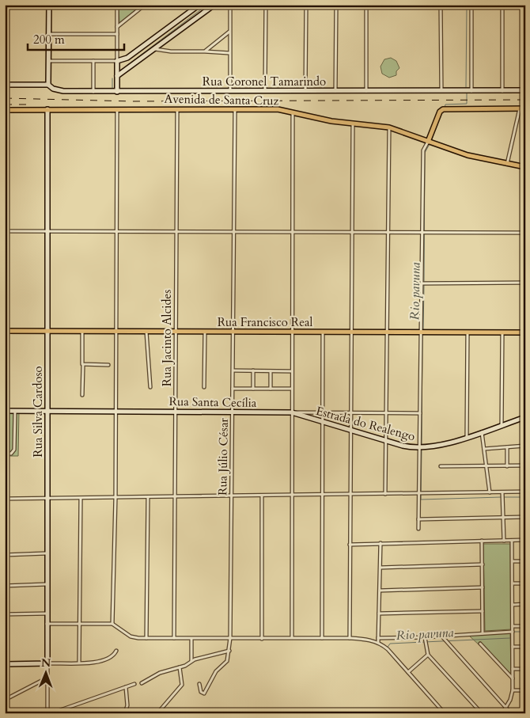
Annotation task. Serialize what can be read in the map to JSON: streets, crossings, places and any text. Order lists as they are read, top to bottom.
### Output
{
  "streets": {
    "main road": ["Avenida de Santa Cruz", "Rua Francisco Real"],
    "street": [
      "Rua Coronel Tamarindo",
      "Rua Jacinto Alcides",
      "Rua Santa Cecília",
      "Rua Silva Cardoso",
      "Estrada do Realengo",
      "Rua Júlio César"
    ]
  },
  "crossings": [
    ["Avenida de Santa Cruz", "Rua Jacinto Alcides"],
    ["Avenida de Santa Cruz", "Rua Silva Cardoso"],
    ["Avenida de Santa Cruz", "Rua Júlio César"],
    ["Rua Francisco Real", "Rua Jacinto Alcides"],
    ["Rua Francisco Real", "Rua Silva Cardoso"],
    ["Rua Francisco Real", "Rua Júlio César"],
    ["Rua Jacinto Alcides", "Rua Santa Cecília"],
    ["Rua Santa Cecília", "Rua Silva Cardoso"],
    ["Rua Santa Cecília", "Estrada do Realengo"],
    ["Rua Santa Cecília", "Rua Júlio César"]
  ],
  "water": ["Rio pavuna"],
  "scale_bar": "200 m",
  "north": "top"
}
